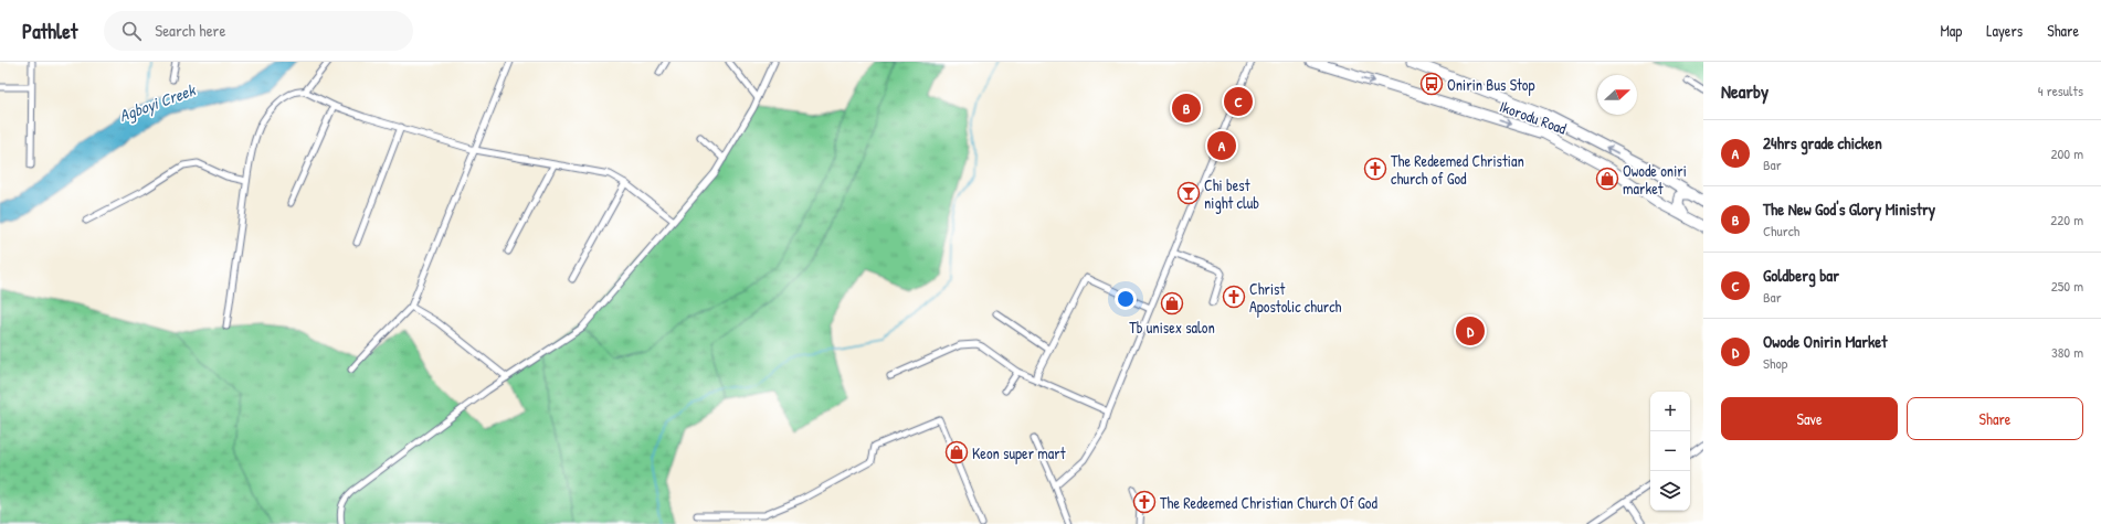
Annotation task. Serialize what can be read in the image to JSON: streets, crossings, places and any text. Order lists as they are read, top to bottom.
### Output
{
  "streets": {
    "highway": ["Ikorodu Road"]
  },
  "water": ["Agboyi Creek"],
  "places": {
    "bus stop": ["Onirin Bus Stop"],
    "church": ["The Redeemed Christian church of God", "Christ Apostolic church", "The Redeemed Christian Church Of God"],
    "shop": ["Owode oniri market", "Tb unisex salon", "Keon super mart"],
    "bar": ["Chi best night club"]
  },
  "north": "right",
  "page": {
    "header": "Pathlet",
    "search": "Search here",
    "nav": ["Map", "Layers", "Share"],
    "heading": ["Nearby", "4 results"],
    "pins": [
      "C",
      "B",
      "A",
      "D"
    ],
    "list": [
      {
        "mark": "A",
        "name": "24hrs grade chicken",
        "note": "Bar",
        "value": "200 m"
      },
      {
        "mark": "B",
        "name": "The New God's Glory Ministry",
        "note": "Church",
        "value": "220 m"
      },
      {
        "mark": "C",
        "name": "Goldberg bar",
        "note": "Bar",
        "value": "250 m"
      },
      {
        "mark": "D",
        "name": "Owode Onirin Market",
        "note": "Shop",
        "value": "380 m"
      }
    ],
    "buttons": ["Save", "Share"],
    "map_buttons": ["+", "−"]
  }
}
